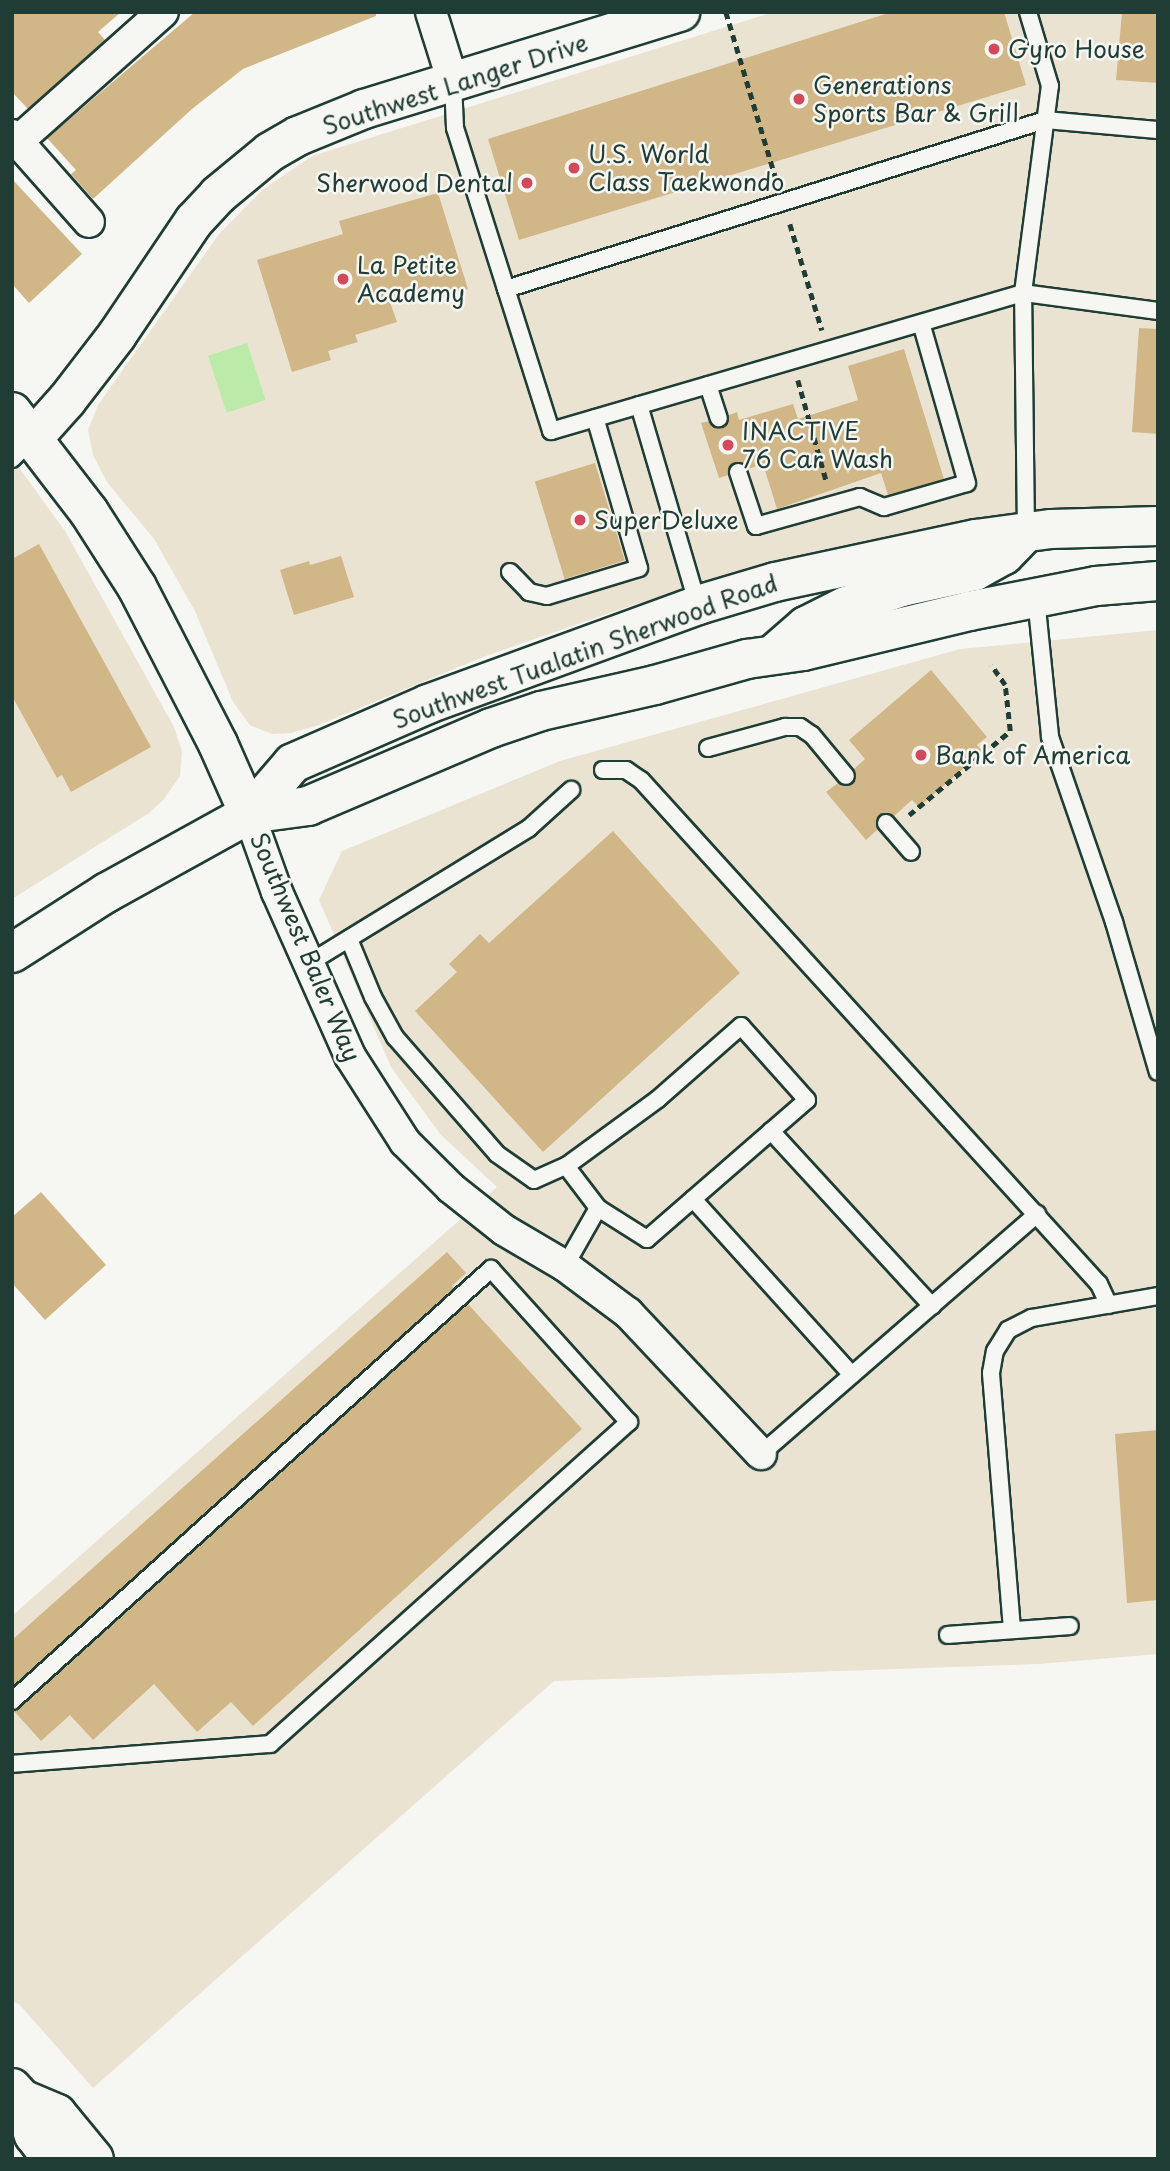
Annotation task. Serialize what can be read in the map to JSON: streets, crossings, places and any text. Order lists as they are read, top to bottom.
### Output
{
  "streets": {
    "main road": ["Southwest Langer Drive", "Southwest Tualatin Sherwood Road", "Southwest Baler Way"]
  },
  "crossings": [
    ["Southwest Langer Drive", "Southwest Baler Way"],
    ["Southwest Tualatin Sherwood Road", "Southwest Baler Way"]
  ],
  "places": [
    "Gyro House",
    "Generations Sports Bar & Grill",
    "U.S. World Class Taekwondo",
    "Sherwood Dental",
    "La Petite Academy",
    "INACTIVE 76 Car Wash",
    "SuperDeluxe",
    "Bank of America"
  ]
}
